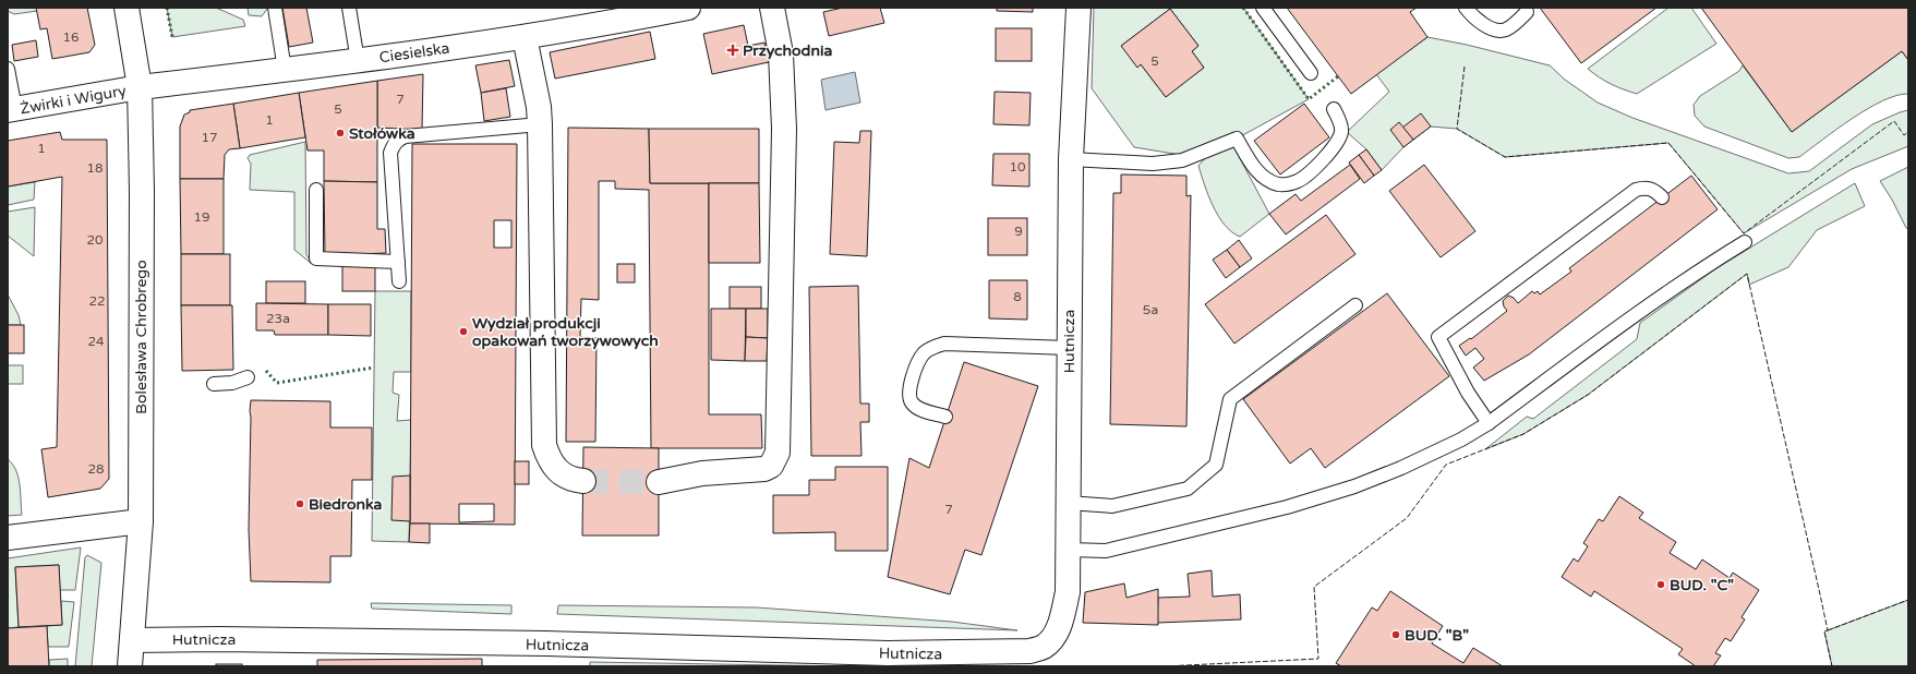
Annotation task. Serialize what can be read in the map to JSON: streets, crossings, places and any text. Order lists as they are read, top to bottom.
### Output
{
  "streets": {
    "street": [
      "Ciesielska",
      "Żwirki i Wigury",
      "Bolesława Chrobrego",
      "Hutnicza"
    ]
  },
  "crossings": [
    ["Ciesielska", "Żwirki i Wigury"],
    ["Ciesielska", "Bolesława Chrobrego"],
    ["Żwirki i Wigury", "Bolesława Chrobrego"],
    ["Bolesława Chrobrego", "Hutnicza"]
  ],
  "places": {
    "health": ["Przychodnia"],
    "other": [
      "Stołówka",
      "Wydział produkcji opakowań tworzywowych",
      "Biedronka",
      "BUD. \"C\"",
      "BUD. \"B\""
    ]
  },
  "house_numbers": [
    "16",
    "5",
    "7",
    "5",
    "1",
    "17",
    "1",
    "10",
    "18",
    "19",
    "9",
    "20",
    "8",
    "22",
    "5a",
    "23a",
    "24",
    "28",
    "7"
  ]
}
